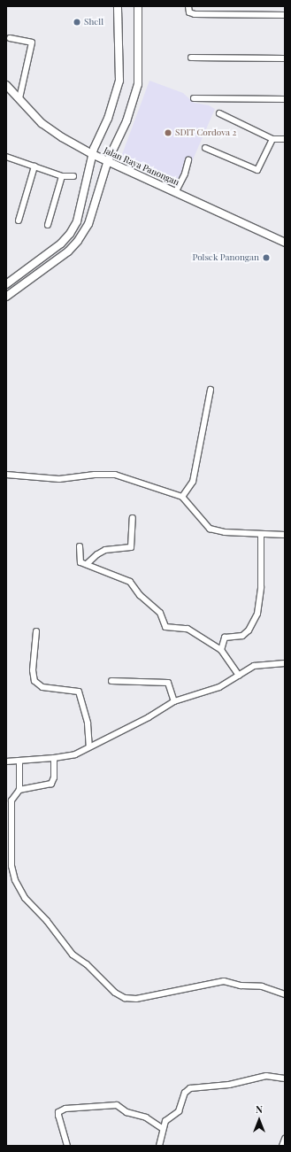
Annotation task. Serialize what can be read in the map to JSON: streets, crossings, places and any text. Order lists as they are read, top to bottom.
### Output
{
  "streets": {
    "street": ["Jalan Raya Panongan"]
  },
  "places": ["Shell", "SDIT Cordova 2", "Polsek Panongan"],
  "north": "top"
}
